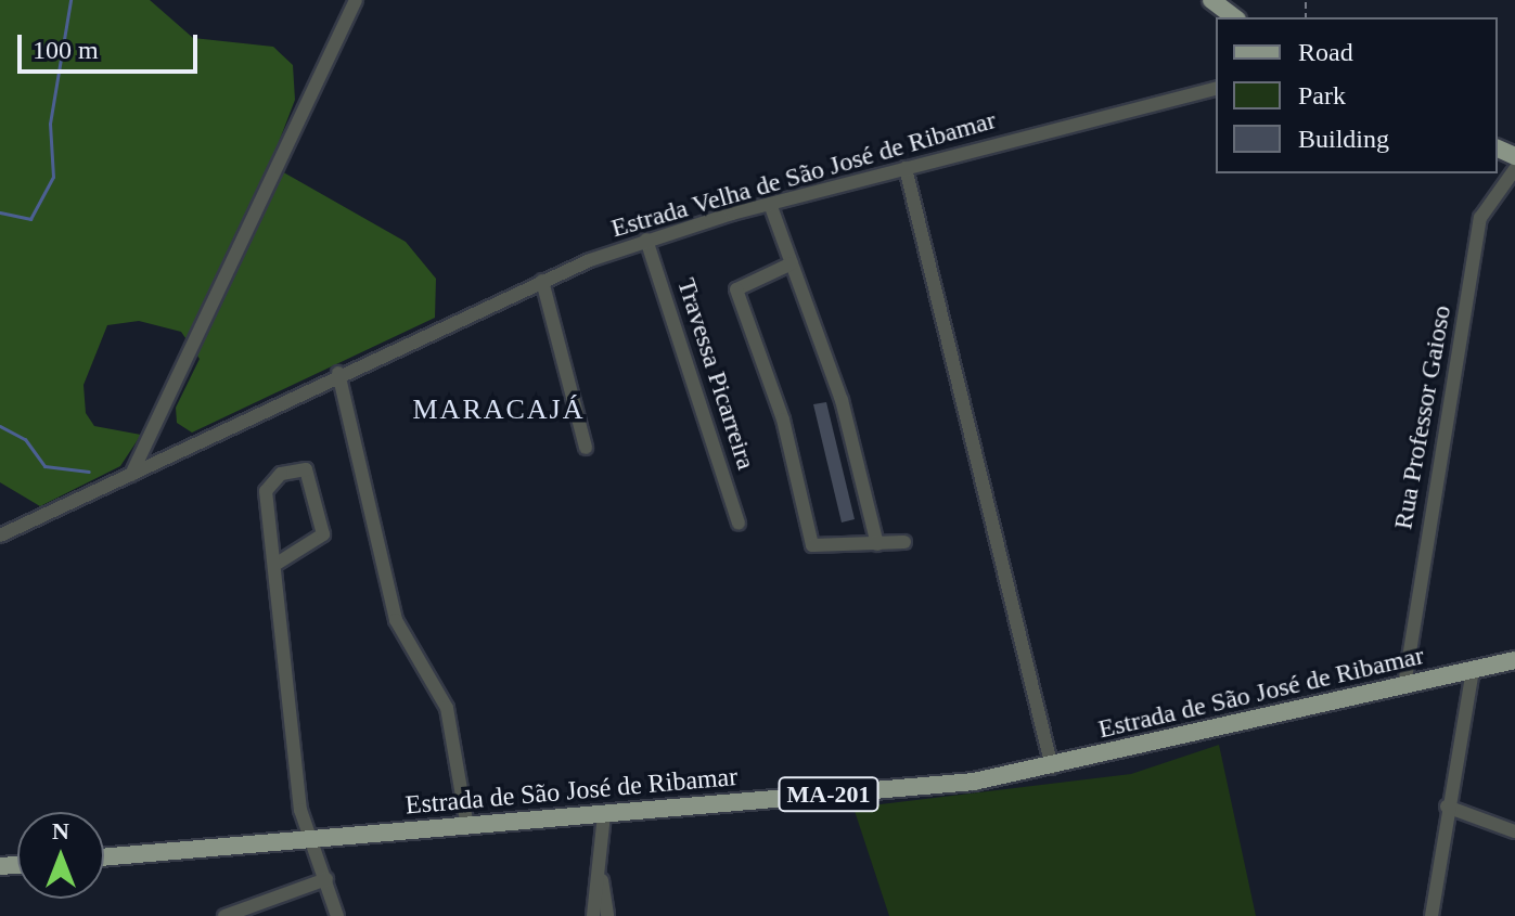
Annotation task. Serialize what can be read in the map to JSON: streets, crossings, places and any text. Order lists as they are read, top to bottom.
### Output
{
  "streets": {
    "main road": ["Estrada de São José de Ribamar", "MA-201"],
    "street": ["Estrada Velha de São José de Ribamar", "Travessa Picarreira", "Rua Professor Gaioso"]
  },
  "crossings": [
    ["Estrada Velha de São José de Ribamar", "Travessa Picarreira"],
    ["Rua Professor Gaioso", "Estrada de São José de Ribamar"]
  ],
  "districts": ["MARACAJÁ"],
  "legend": ["Road", "Park", "Building"],
  "scale_bar": "100 m",
  "north": "top"
}
